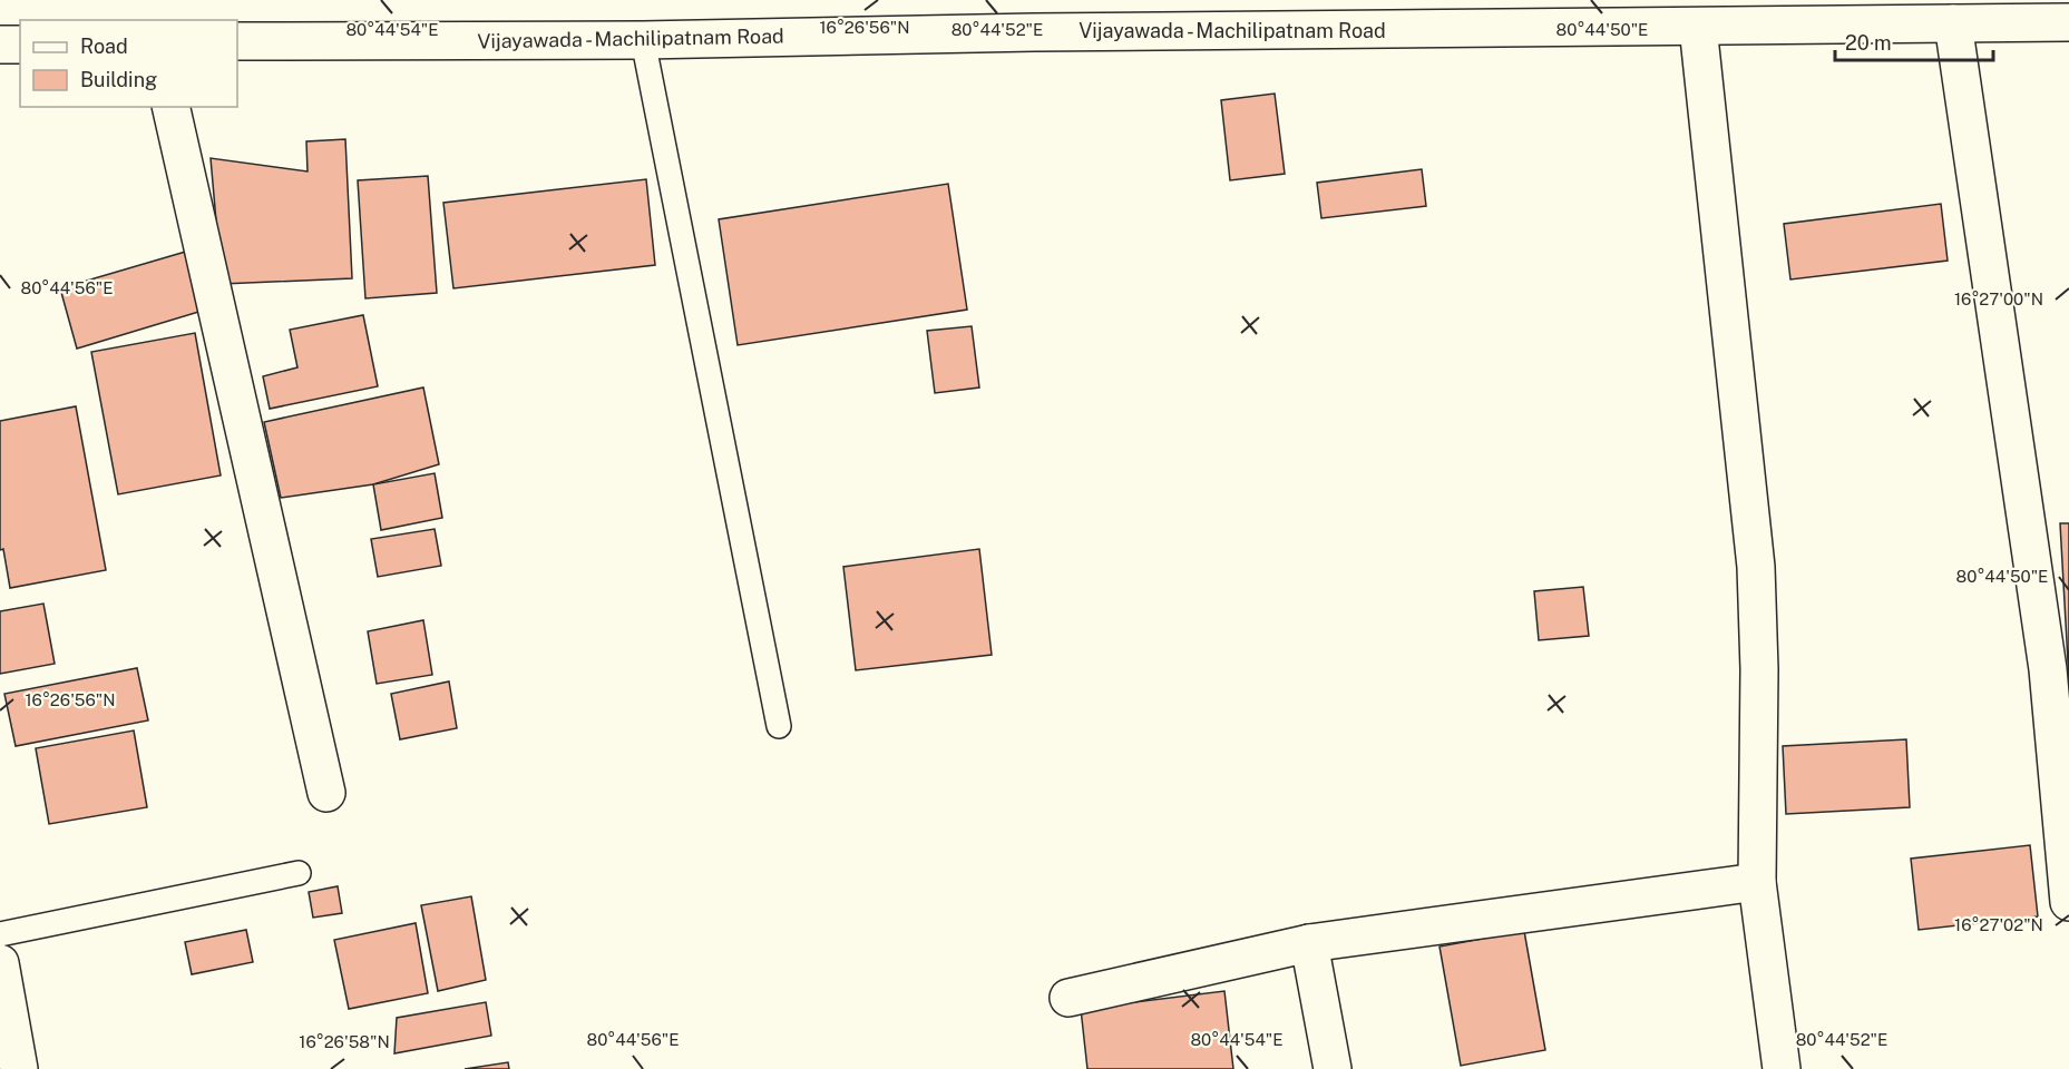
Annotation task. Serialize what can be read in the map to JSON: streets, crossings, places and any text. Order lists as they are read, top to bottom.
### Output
{
  "streets": {
    "main road": ["Vijayawada - Machilipatnam Road"]
  },
  "legend": ["Road", "Building"],
  "scale_bar": "20 m",
  "coordinates": [
    "16°26'56\"N",
    "80°44'54\"E",
    "80°44'50\"E",
    "80°44'52\"E",
    "80°44'56\"E",
    "16°27'00\"N",
    "16°27'02\"N",
    "16°26'58\"N"
  ]
}
